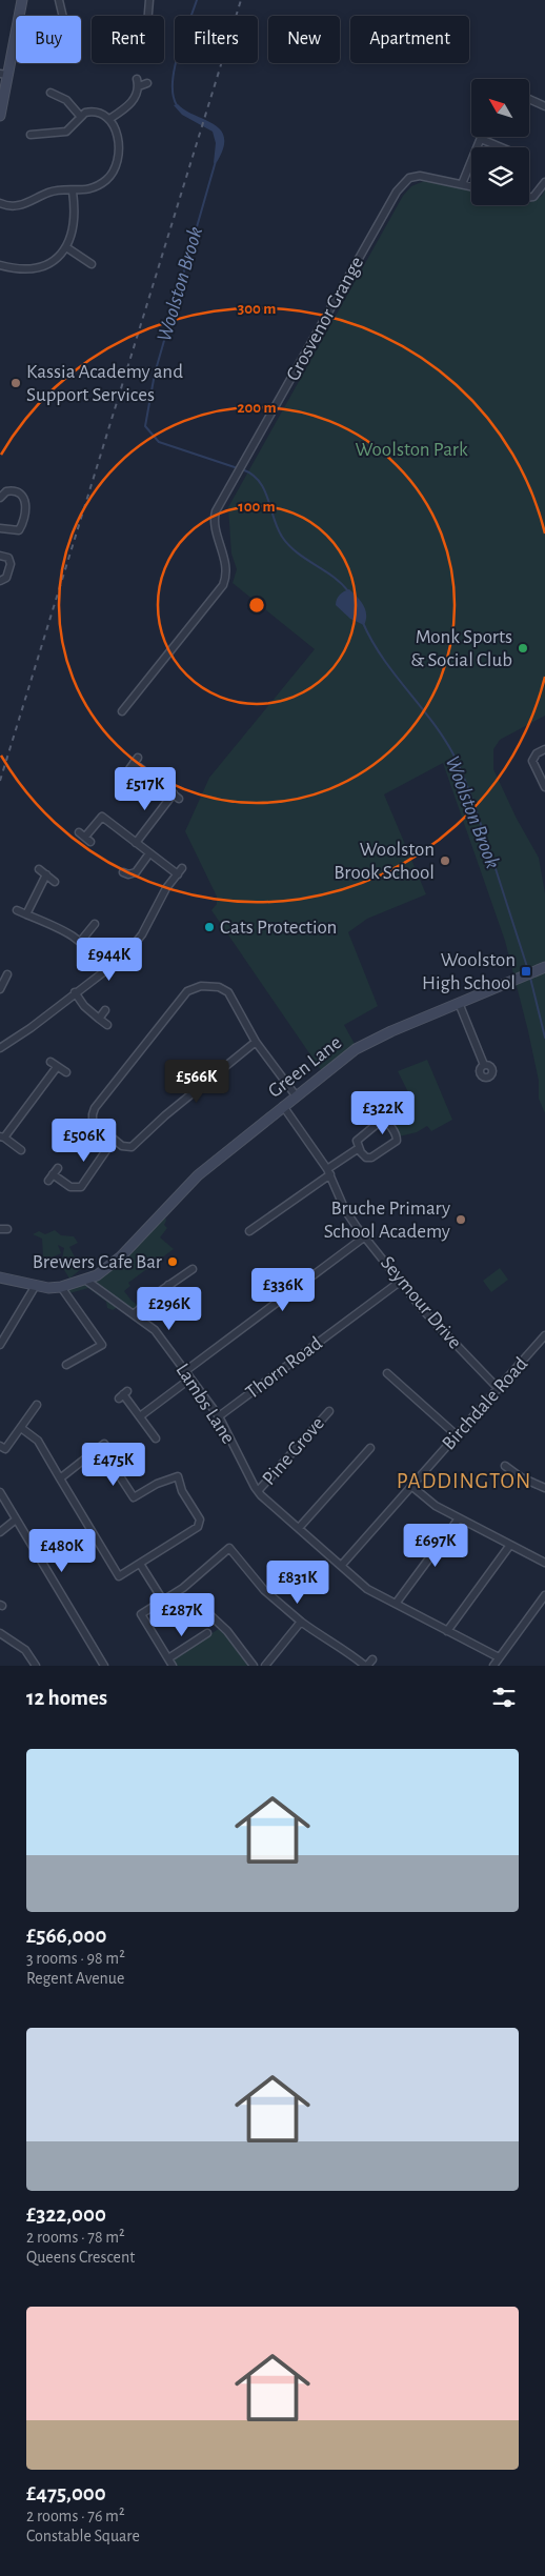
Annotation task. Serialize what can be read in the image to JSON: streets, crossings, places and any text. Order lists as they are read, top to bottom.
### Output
{
  "streets": {
    "street": [
      "Grosvenor Grange",
      "Green Lane",
      "Seymour Drive",
      "Thorn Road",
      "Lambs Lane",
      "Birchdale Road",
      "Pine Grove"
    ]
  },
  "crossings": [
    ["Green Lane", "Seymour Drive"],
    ["Green Lane", "Lambs Lane"],
    ["Seymour Drive", "Thorn Road"],
    ["Seymour Drive", "Birchdale Road"],
    ["Thorn Road", "Lambs Lane"],
    ["Lambs Lane", "Birchdale Road"],
    ["Lambs Lane", "Pine Grove"]
  ],
  "districts": ["PADDINGTON"],
  "water": ["Woolston Brook"],
  "parks": ["Woolston Park"],
  "places": {
    "other": [
      "Kassia Academy and Support Services",
      "Monk Sports & Social Club",
      "Woolston Brook School",
      "Cats Protection",
      "Bruche Primary School Academy",
      "Brewers Cafe Bar"
    ],
    "transit": ["Woolston High School"]
  },
  "north": "top left",
  "page": {
    "chip": [
      "Buy",
      "Rent",
      "Filters",
      "New",
      "Apartment"
    ],
    "price": [
      "£517K",
      "£944K",
      "£566K",
      "£322K",
      "£506K",
      "£336K",
      "£296K",
      "£475K",
      "£697K",
      "£480K",
      "£831K",
      "£287K"
    ],
    "heading": "12 homes",
    "list": [
      {
        "name": "£566,000",
        "note": "3 rooms · 98 m² · Regent Avenue"
      },
      {
        "name": "£322,000",
        "note": "2 rooms · 78 m² · Queens Crescent"
      },
      {
        "name": "£475,000",
        "note": "2 rooms · 76 m² · Constable Square"
      }
    ]
  },
  "rings": ["300 m", "200 m", "100 m"]
}
